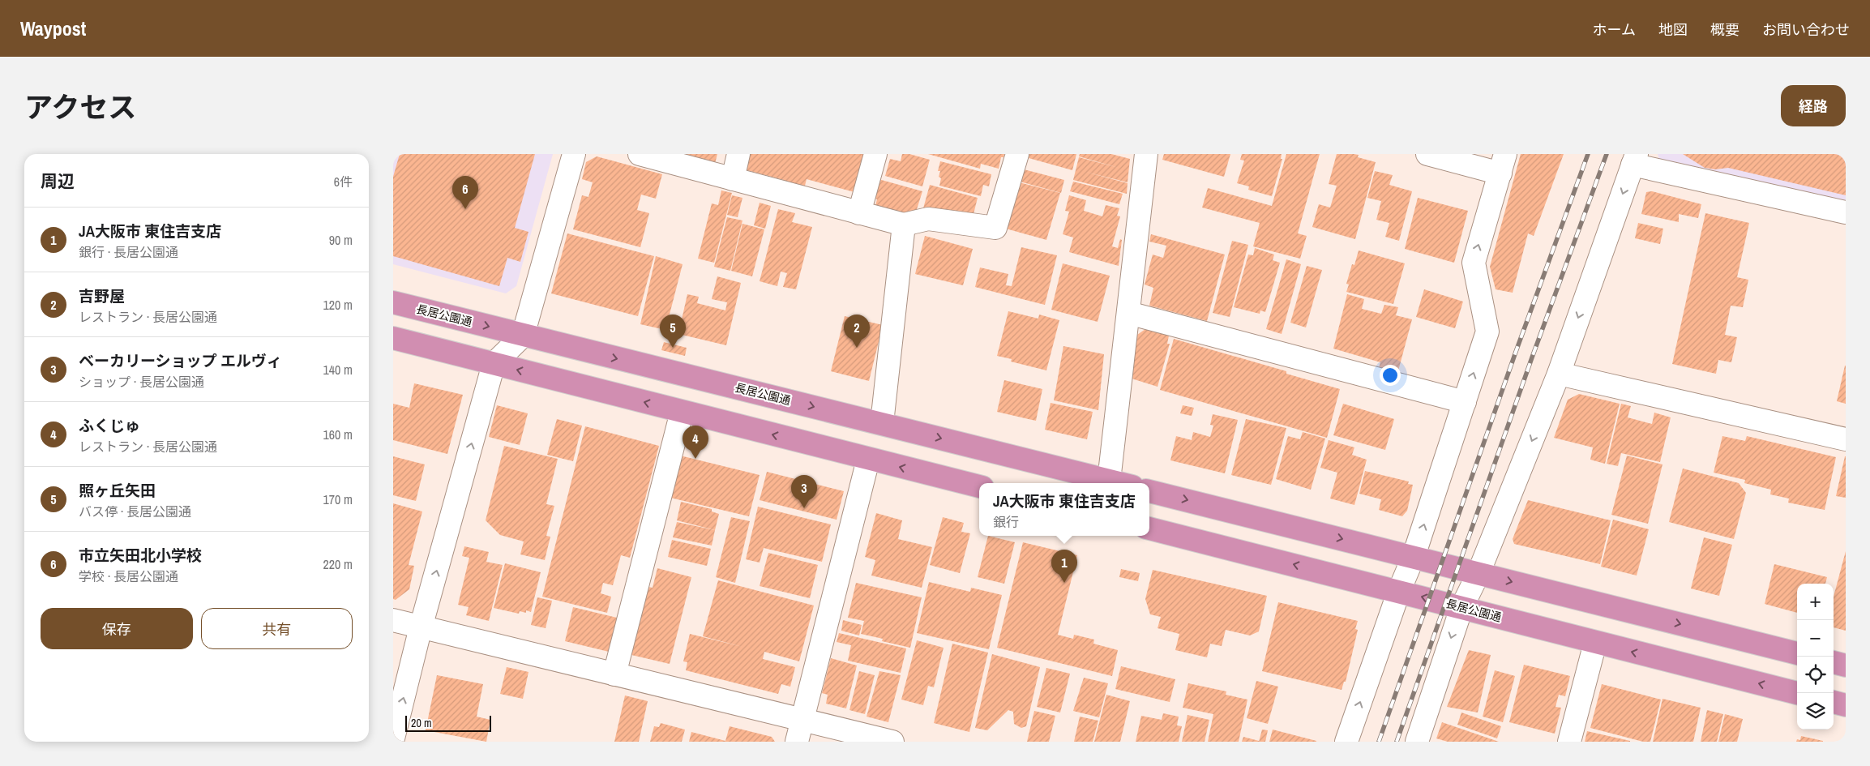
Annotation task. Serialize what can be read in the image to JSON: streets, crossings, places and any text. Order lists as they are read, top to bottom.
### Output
{
  "streets": {
    "highway": ["長居公園通"]
  },
  "scale_bar": "20 m",
  "page": {
    "header": "Waypost",
    "nav": [
      "ホーム",
      "地図",
      "概要",
      "お問い合わせ"
    ],
    "title": "アクセス",
    "buttons": [
      "経路",
      ["保存", "共有"]
    ],
    "heading": ["周辺", "6件"],
    "pins": [
      "6",
      "2",
      "5",
      "4",
      "3",
      "1"
    ],
    "list": [
      {
        "mark": "1",
        "name": "JA大阪市 東住吉支店",
        "note": "銀行 · 長居公園通",
        "value": "90 m"
      },
      {
        "mark": "2",
        "name": "吉野屋",
        "note": "レストラン · 長居公園通",
        "value": "120 m"
      },
      {
        "mark": "3",
        "name": "ベーカリーショップ エルヴィ",
        "note": "ショップ · 長居公園通",
        "value": "140 m"
      },
      {
        "mark": "4",
        "name": "ふくじゅ",
        "note": "レストラン · 長居公園通",
        "value": "160 m"
      },
      {
        "mark": "5",
        "name": "照ヶ丘矢田",
        "note": "バス停 · 長居公園通",
        "value": "170 m"
      },
      {
        "mark": "6",
        "name": "市立矢田北小学校",
        "note": "学校 · 長居公園通",
        "value": "220 m"
      }
    ],
    "popup": ["JA大阪市 東住吉支店", "銀行"],
    "map_buttons": ["+", "−"],
    "scale": "20 m"
  }
}
